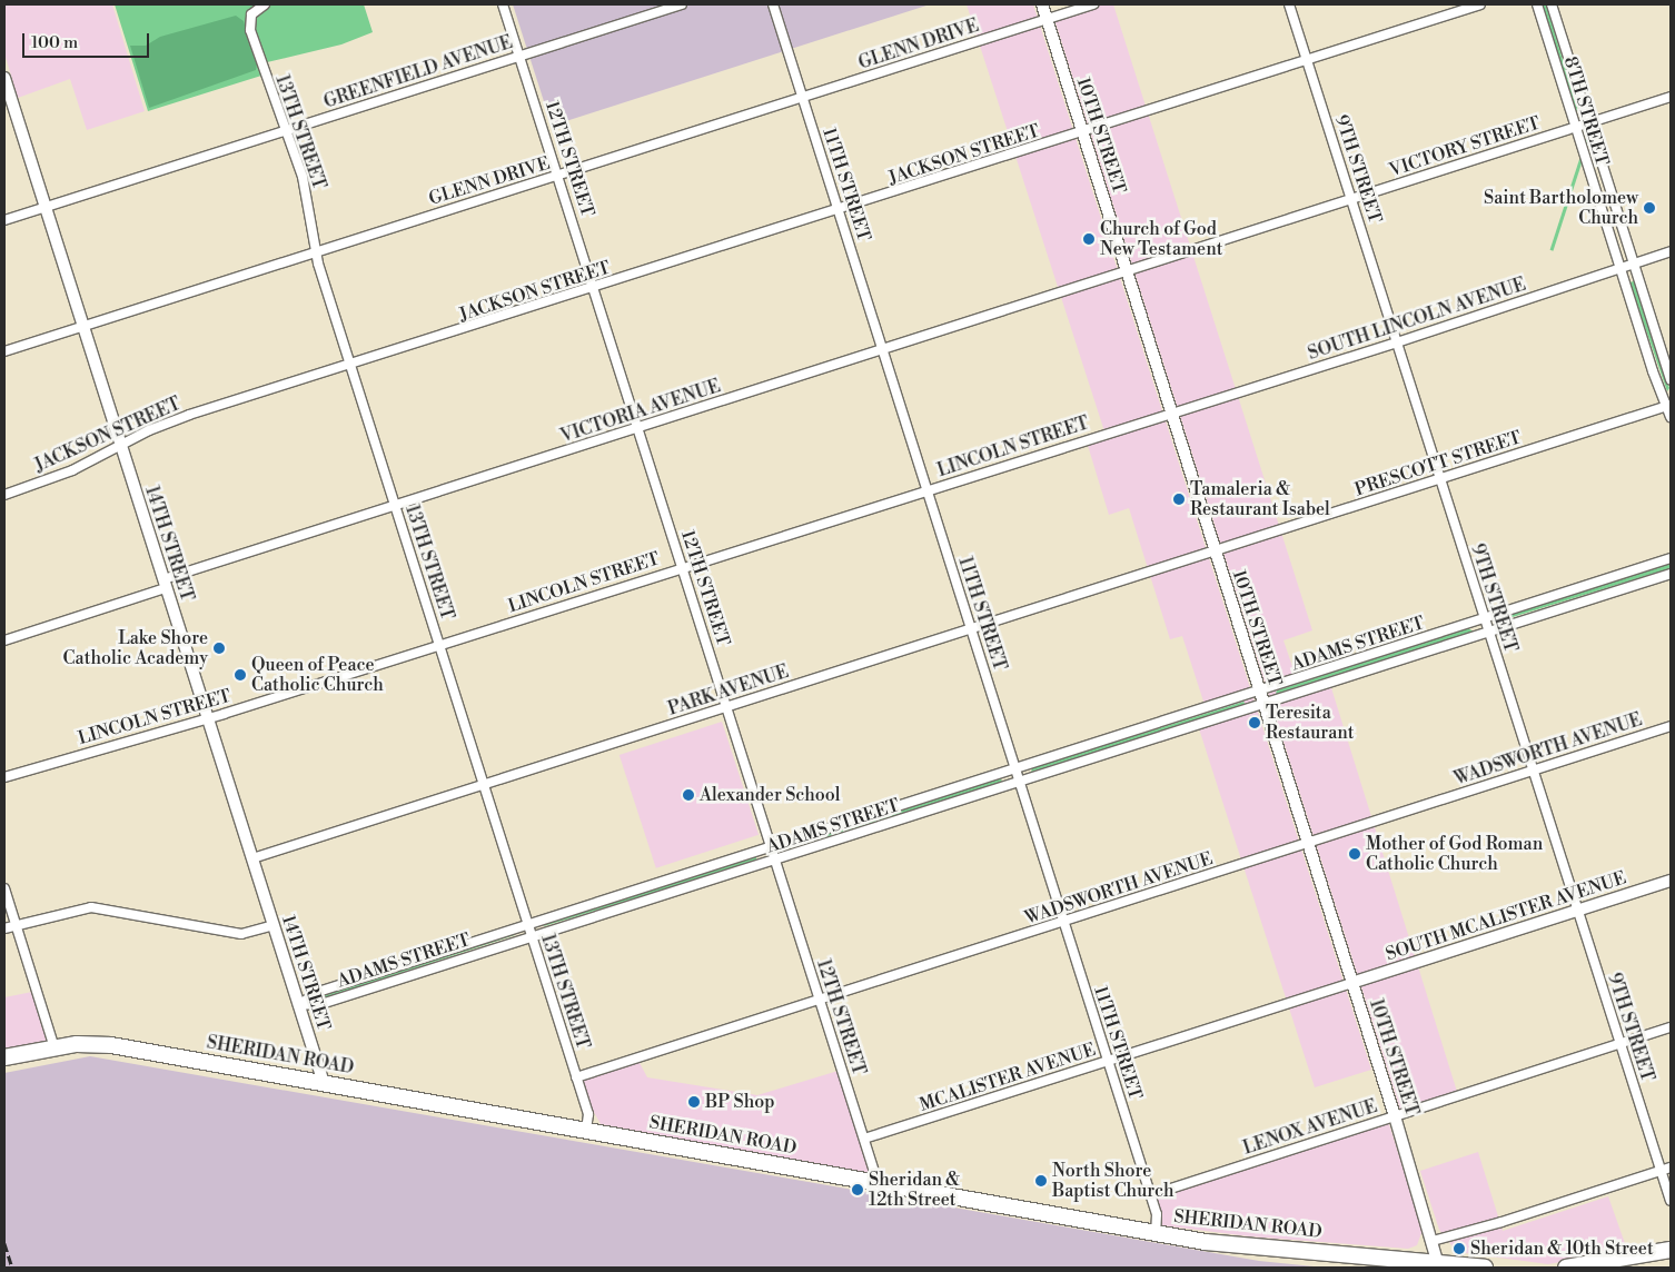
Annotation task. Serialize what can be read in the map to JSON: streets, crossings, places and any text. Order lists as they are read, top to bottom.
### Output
{
  "streets": {
    "highway": ["SHERIDAN ROAD"],
    "street": [
      "GLENN DRIVE",
      "GREENFIELD AVENUE",
      "8TH STREET",
      "13TH STREET",
      "10TH STREET",
      "VICTORY STREET",
      "JACKSON STREET",
      "12TH STREET",
      "9TH STREET",
      "11TH STREET",
      "SOUTH LINCOLN AVENUE",
      "VICTORIA AVENUE",
      "LINCOLN STREET",
      "PRESCOTT STREET",
      "14TH STREET",
      "ADAMS STREET",
      "PARK AVENUE",
      "WADSWORTH AVENUE",
      "SOUTH MCALISTER AVENUE",
      "MCALISTER AVENUE",
      "LENOX AVENUE"
    ]
  },
  "crossings": [
    ["GLENN DRIVE", "13TH STREET"],
    ["GLENN DRIVE", "10TH STREET"],
    ["GLENN DRIVE", "12TH STREET"],
    ["GLENN DRIVE", "11TH STREET"],
    ["GLENN DRIVE", "14TH STREET"],
    ["GREENFIELD AVENUE", "13TH STREET"],
    ["GREENFIELD AVENUE", "12TH STREET"],
    ["GREENFIELD AVENUE", "14TH STREET"],
    ["8TH STREET", "VICTORY STREET"],
    ["8TH STREET", "SOUTH LINCOLN AVENUE"],
    ["8TH STREET", "PRESCOTT STREET"],
    ["13TH STREET", "JACKSON STREET"],
    ["13TH STREET", "VICTORIA AVENUE"],
    ["13TH STREET", "LINCOLN STREET"],
    ["13TH STREET", "ADAMS STREET"],
    ["13TH STREET", "PARK AVENUE"],
    ["13TH STREET", "WADSWORTH AVENUE"],
    ["13TH STREET", "SHERIDAN ROAD"],
    ["10TH STREET", "VICTORY STREET"],
    ["10TH STREET", "JACKSON STREET"],
    ["10TH STREET", "SOUTH LINCOLN AVENUE"],
    ["10TH STREET", "VICTORIA AVENUE"],
    ["10TH STREET", "LINCOLN STREET"],
    ["10TH STREET", "PRESCOTT STREET"],
    ["10TH STREET", "ADAMS STREET"],
    ["10TH STREET", "PARK AVENUE"],
    ["10TH STREET", "WADSWORTH AVENUE"],
    ["10TH STREET", "SOUTH MCALISTER AVENUE"],
    ["10TH STREET", "SHERIDAN ROAD"],
    ["10TH STREET", "MCALISTER AVENUE"],
    ["10TH STREET", "LENOX AVENUE"],
    ["VICTORY STREET", "9TH STREET"],
    ["VICTORY STREET", "VICTORIA AVENUE"],
    ["JACKSON STREET", "12TH STREET"],
    ["JACKSON STREET", "9TH STREET"],
    ["JACKSON STREET", "11TH STREET"],
    ["JACKSON STREET", "14TH STREET"],
    ["12TH STREET", "VICTORIA AVENUE"],
    ["12TH STREET", "LINCOLN STREET"],
    ["12TH STREET", "ADAMS STREET"],
    ["12TH STREET", "PARK AVENUE"],
    ["12TH STREET", "WADSWORTH AVENUE"],
    ["12TH STREET", "SHERIDAN ROAD"],
    ["12TH STREET", "MCALISTER AVENUE"],
    ["9TH STREET", "SOUTH LINCOLN AVENUE"],
    ["9TH STREET", "PRESCOTT STREET"],
    ["9TH STREET", "ADAMS STREET"],
    ["9TH STREET", "WADSWORTH AVENUE"],
    ["9TH STREET", "SOUTH MCALISTER AVENUE"],
    ["9TH STREET", "LENOX AVENUE"],
    ["11TH STREET", "VICTORIA AVENUE"],
    ["11TH STREET", "LINCOLN STREET"],
    ["11TH STREET", "ADAMS STREET"],
    ["11TH STREET", "PARK AVENUE"],
    ["11TH STREET", "WADSWORTH AVENUE"],
    ["11TH STREET", "SHERIDAN ROAD"],
    ["11TH STREET", "MCALISTER AVENUE"],
    ["11TH STREET", "LENOX AVENUE"],
    ["SOUTH LINCOLN AVENUE", "LINCOLN STREET"],
    ["VICTORIA AVENUE", "14TH STREET"],
    ["LINCOLN STREET", "14TH STREET"],
    ["PRESCOTT STREET", "PARK AVENUE"],
    ["14TH STREET", "ADAMS STREET"],
    ["14TH STREET", "PARK AVENUE"],
    ["14TH STREET", "SHERIDAN ROAD"],
    ["SOUTH MCALISTER AVENUE", "MCALISTER AVENUE"]
  ],
  "places": [
    "Saint Bartholomew Church",
    "Church of God New Testament",
    "Tamaleria & Restaurant Isabel",
    "Lake Shore Catholic Academy",
    "Queen of Peace Catholic Church",
    "Teresita Restaurant",
    "Alexander School",
    "Mother of God Roman Catholic Church",
    "BP Shop",
    "North Shore Baptist Church",
    "Sheridan & 12th Street",
    "Sheridan & 10th Street"
  ],
  "scale_bar": "100 m"
}
